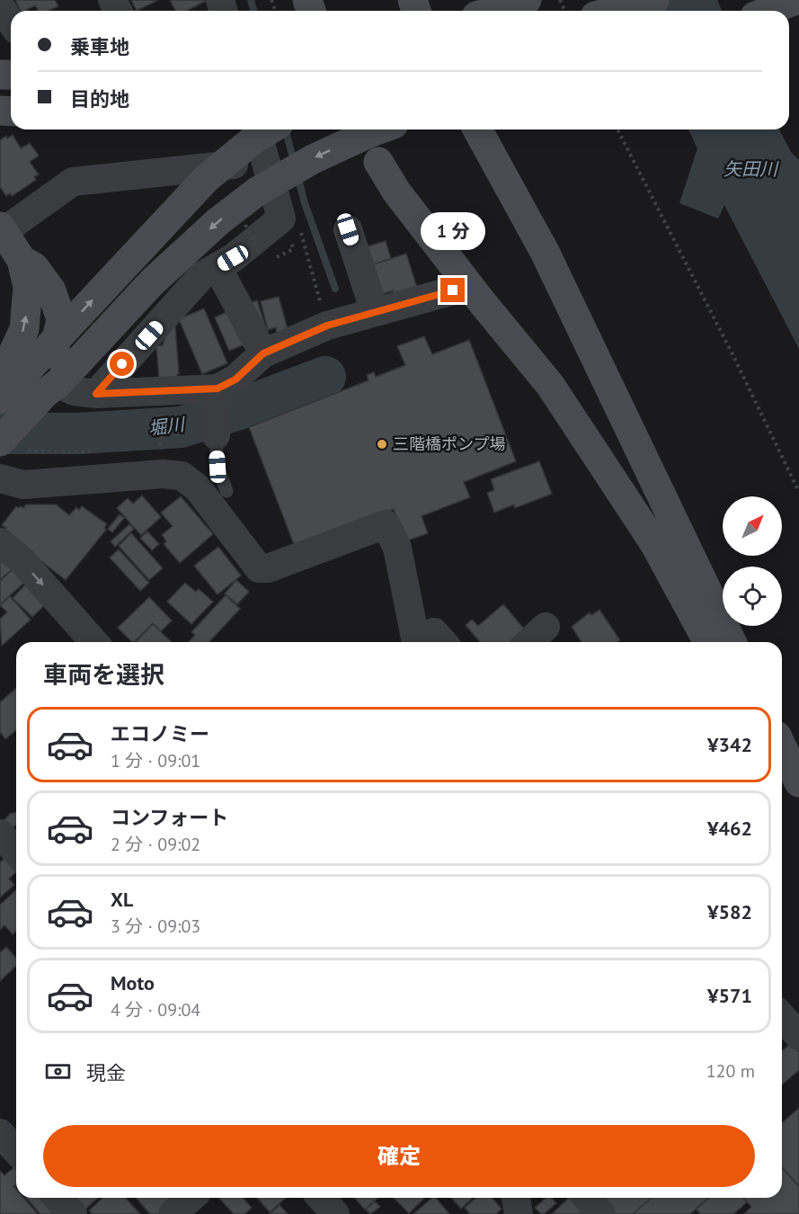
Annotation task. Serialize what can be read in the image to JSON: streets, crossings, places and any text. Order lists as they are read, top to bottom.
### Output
{
  "water": ["矢田川", "堀川"],
  "places": ["三階橋ポンプ場"],
  "north": "top right",
  "page": {
    "banner": ["乗車地", "目的地"],
    "bubble": "1 分",
    "heading": "車両を選択",
    "list": [
      {
        "name": "エコノミー",
        "note": "1 分 · 09:01",
        "value": "¥342"
      },
      {
        "name": "コンフォート",
        "note": "2 分 · 09:02",
        "value": "¥462"
      },
      {
        "name": "XL",
        "note": "3 分 · 09:03",
        "value": "¥582"
      },
      {
        "name": "Moto",
        "note": "4 分 · 09:04",
        "value": "¥571"
      }
    ],
    "pay": ["現金", "120 m"],
    "buttons": "確定"
  }
}
